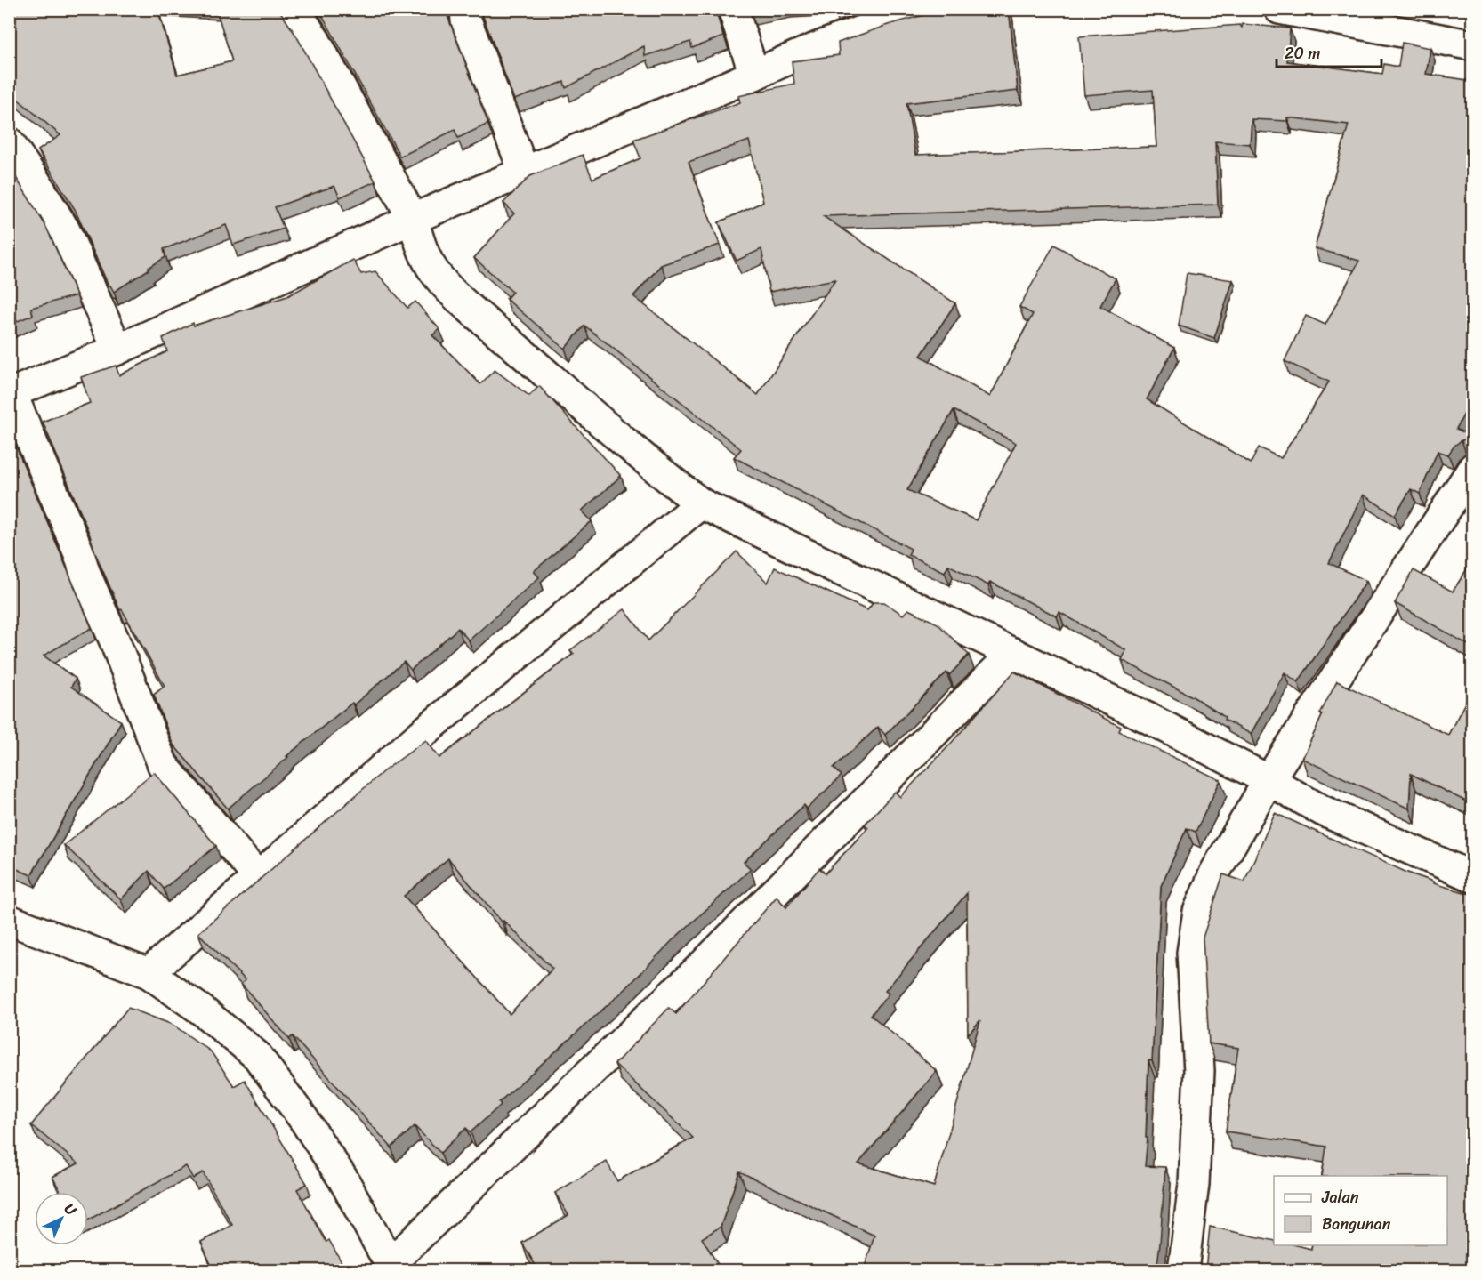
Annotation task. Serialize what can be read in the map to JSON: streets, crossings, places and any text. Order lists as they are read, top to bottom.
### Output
{
  "legend": ["Jalan", "Bangunan"],
  "scale_bar": "20 m",
  "north": "top right"
}
